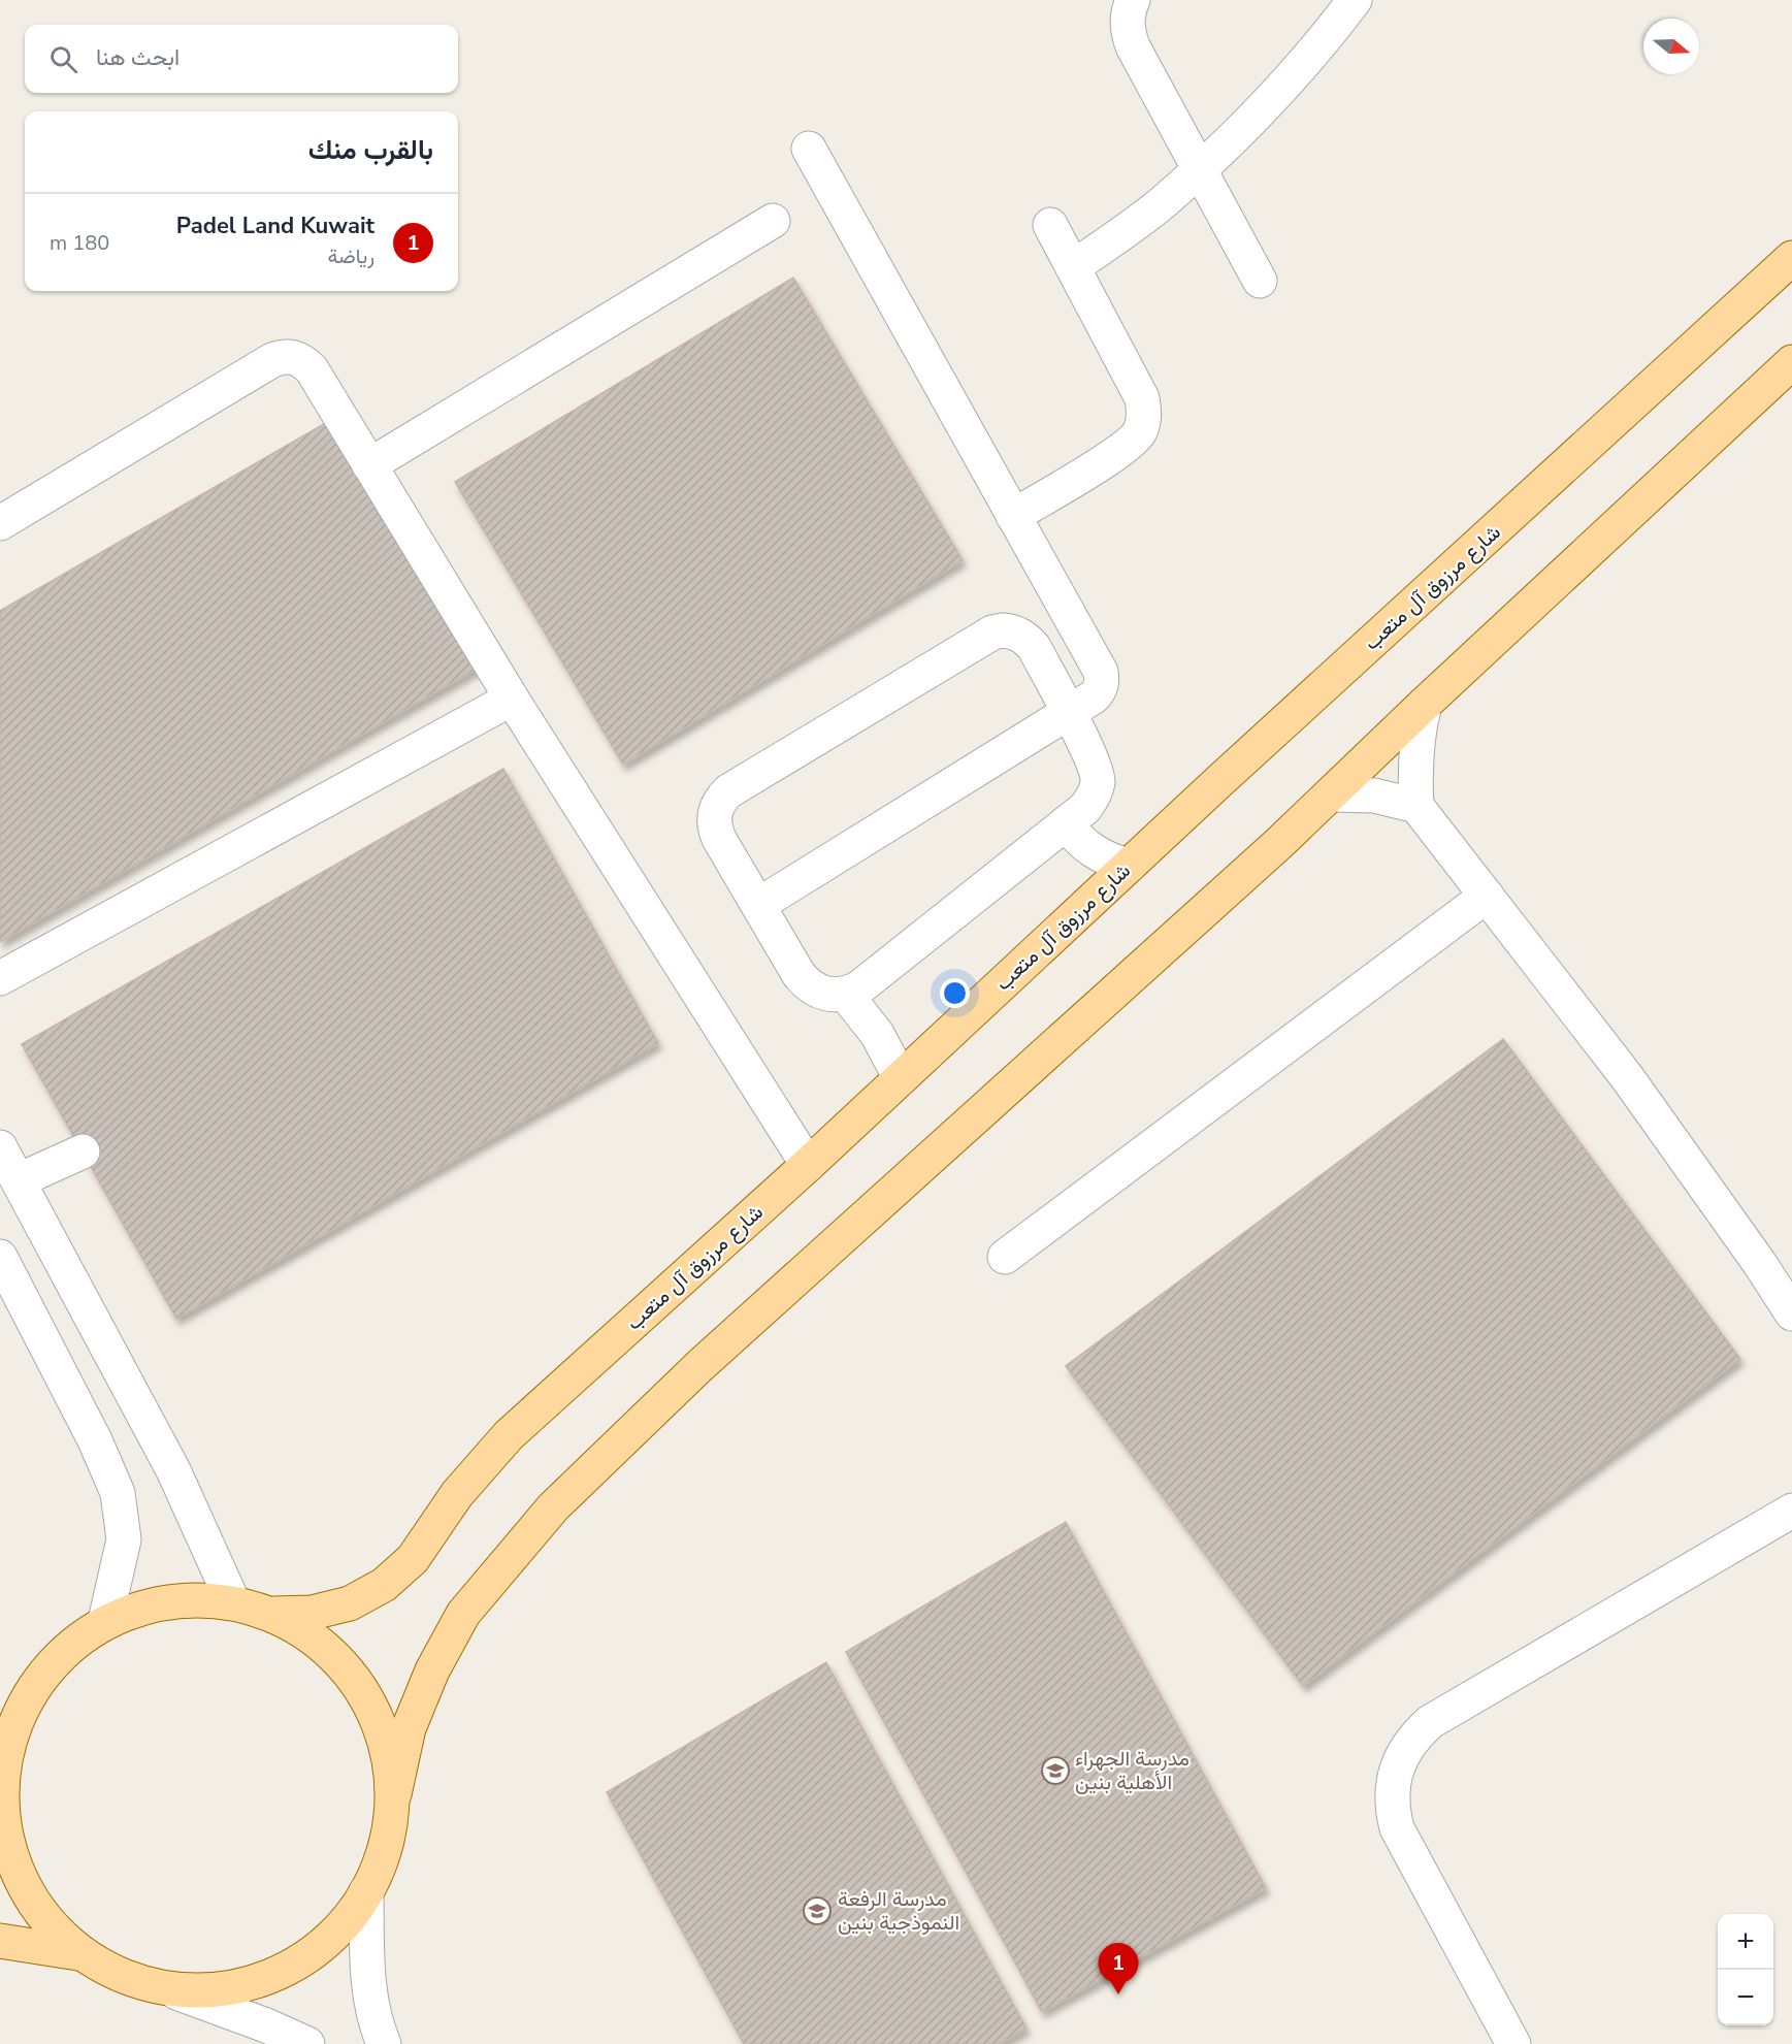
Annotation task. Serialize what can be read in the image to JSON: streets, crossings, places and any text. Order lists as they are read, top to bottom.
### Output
{
  "streets": {
    "main road": ["شارع مرزوق آل متعب"]
  },
  "places": {
    "school or university": ["مدرسة الجهراء الأهلية بنين", "مدرسة الرفعة النموذجية بنين"]
  },
  "north": "right",
  "page": {
    "search": "ابحث هنا",
    "heading": "بالقرب منك",
    "list": [
      {
        "mark": "1",
        "name": "Padel Land Kuwait",
        "note": "رياضة",
        "value": "180 m"
      }
    ],
    "map_buttons": ["+", "−"],
    "pins": "1"
  }
}
